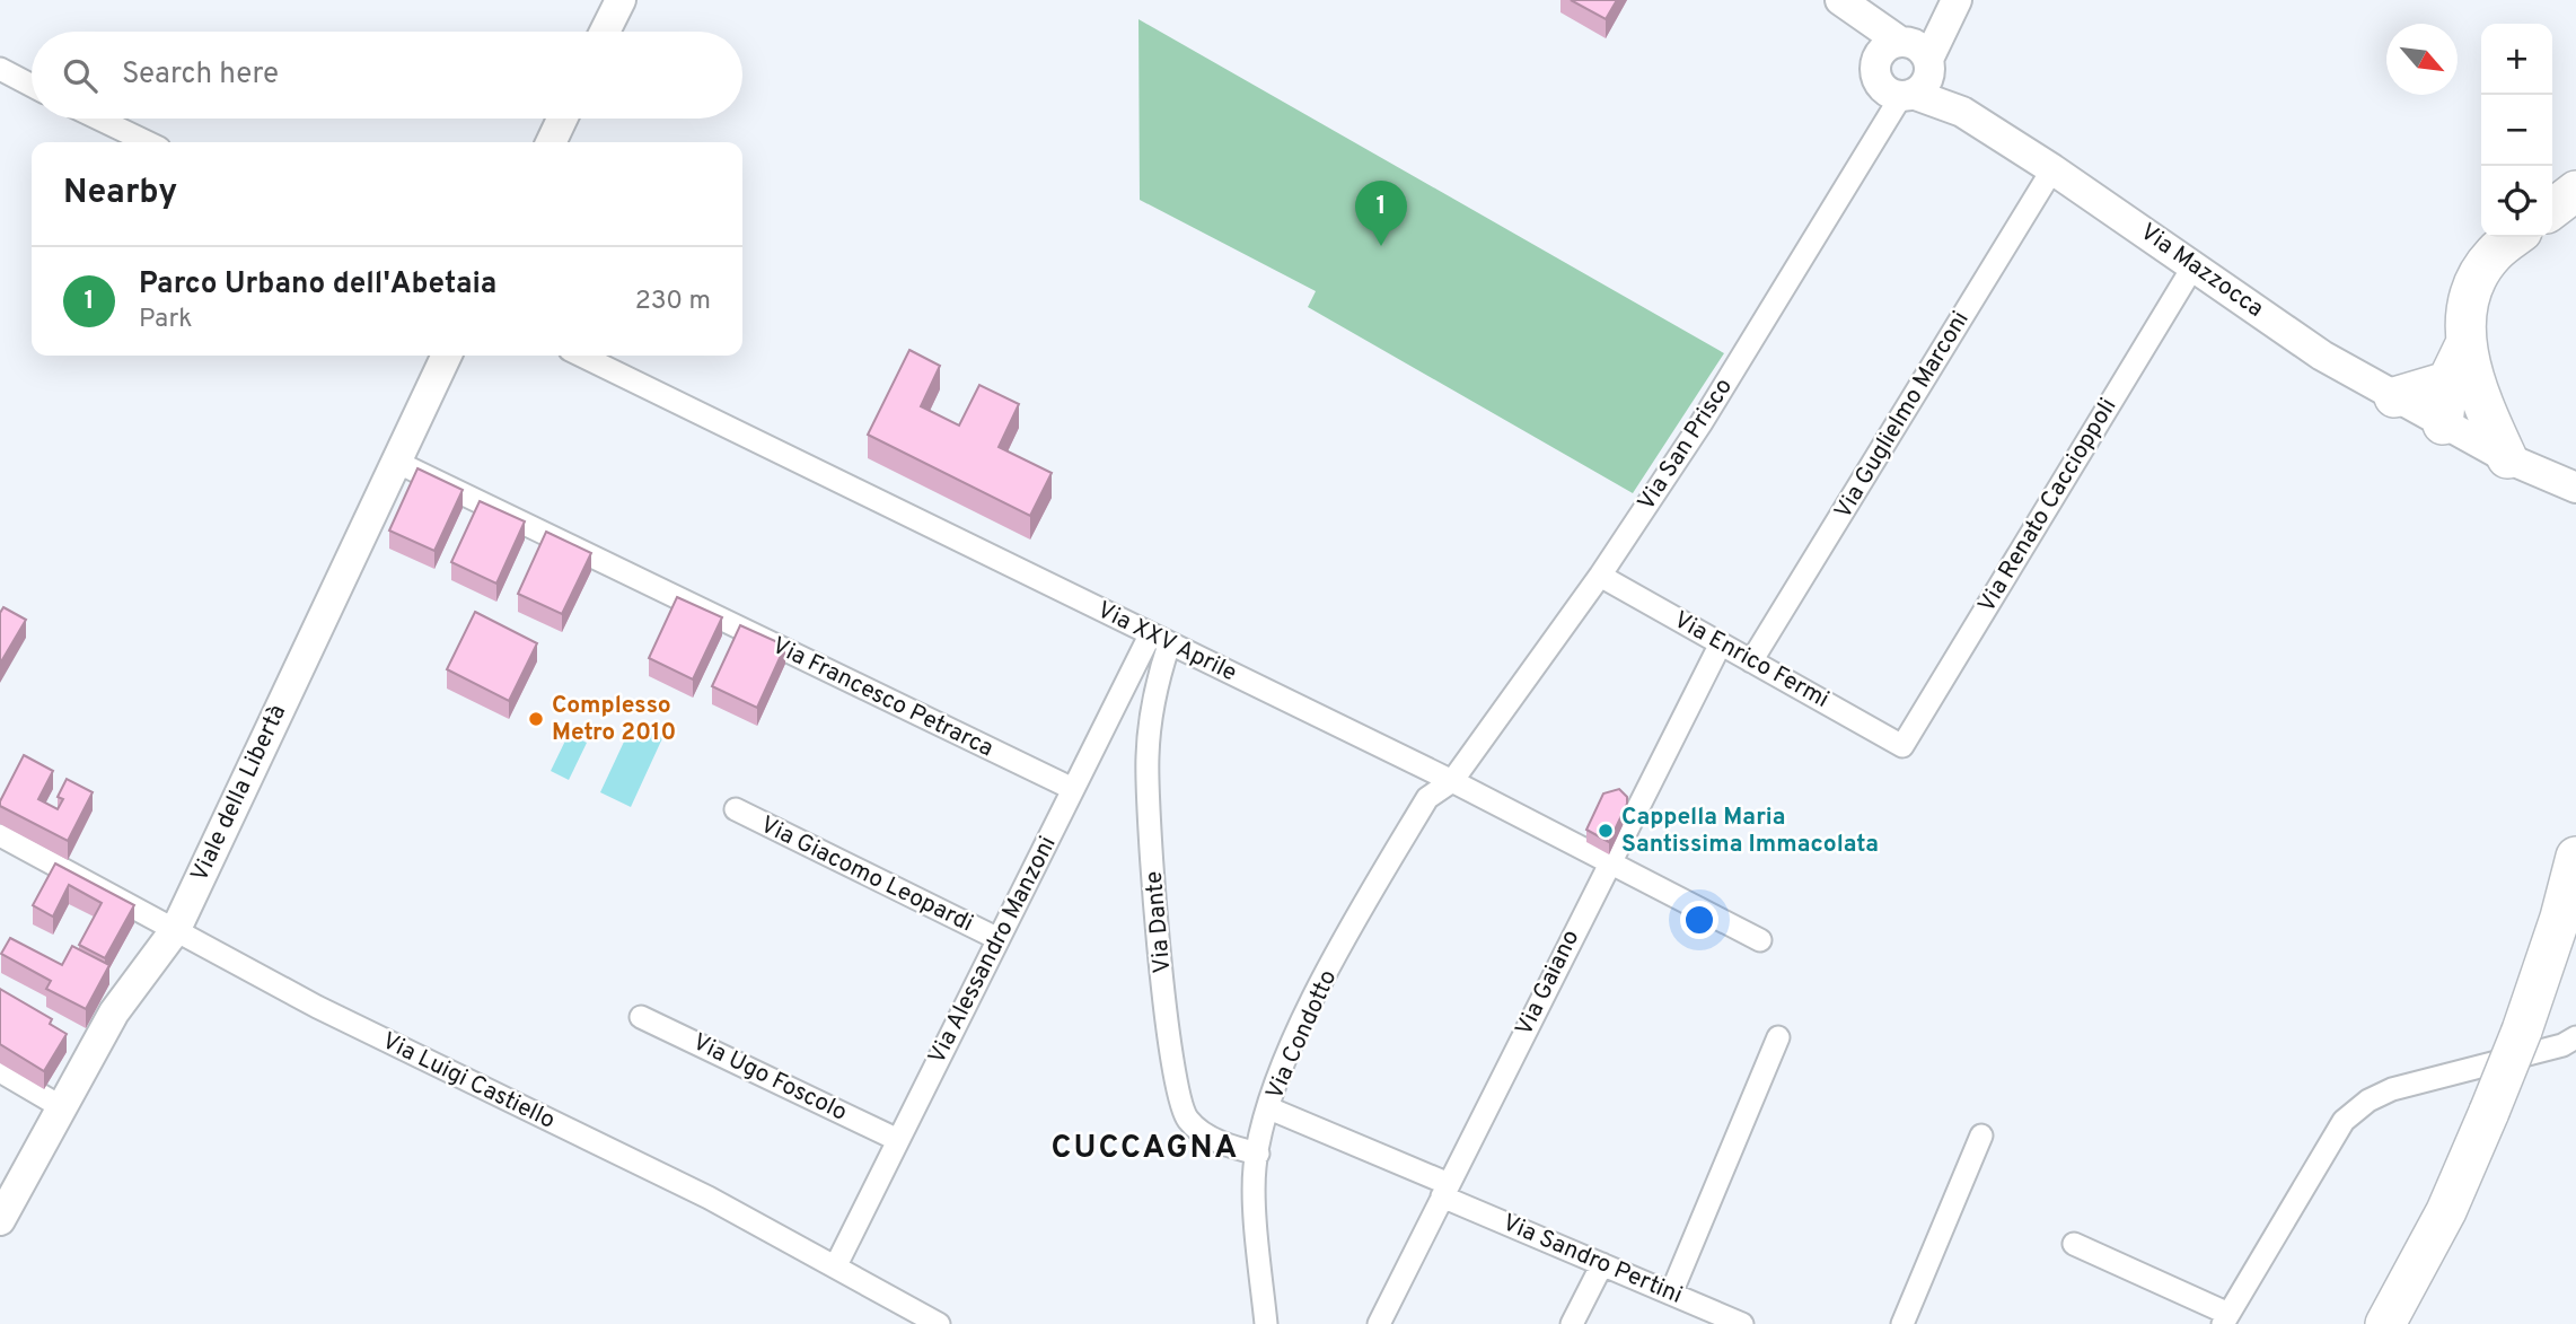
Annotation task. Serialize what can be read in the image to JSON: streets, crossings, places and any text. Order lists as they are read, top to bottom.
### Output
{
  "streets": {
    "street": [
      "Via Mazzocca",
      "Via Guglielmo Marconi",
      "Via San Prisco",
      "Via Renato Caccioppoli",
      "Via XXV Aprile",
      "Via Enrico Fermi",
      "Via Francesco Petrarca",
      "Viale della Libertà",
      "Via Giacomo Leopardi",
      "Via Dante",
      "Via Alessandro Manzoni",
      "Via Gaiano",
      "Via Condotto",
      "Via Ugo Foscolo",
      "Via Luigi Castiello",
      "Via Sandro Pertini"
    ]
  },
  "crossings": [
    ["Via Mazzocca", "Via Guglielmo Marconi"],
    ["Via Mazzocca", "Via San Prisco"],
    ["Via Mazzocca", "Via Renato Caccioppoli"],
    ["Via Guglielmo Marconi", "Via Enrico Fermi"],
    ["Via San Prisco", "Via XXV Aprile"],
    ["Via San Prisco", "Via Enrico Fermi"],
    ["Via San Prisco", "Via Condotto"],
    ["Via Renato Caccioppoli", "Via Enrico Fermi"],
    ["Via XXV Aprile", "Via Dante"],
    ["Via XXV Aprile", "Via Alessandro Manzoni"],
    ["Via XXV Aprile", "Via Gaiano"],
    ["Via XXV Aprile", "Via Condotto"],
    ["Via Enrico Fermi", "Via Gaiano"],
    ["Via Francesco Petrarca", "Viale della Libertà"],
    ["Via Francesco Petrarca", "Via Alessandro Manzoni"],
    ["Viale della Libertà", "Via Luigi Castiello"],
    ["Via Giacomo Leopardi", "Via Alessandro Manzoni"],
    ["Via Dante", "Via Alessandro Manzoni"],
    ["Via Dante", "Via Condotto"],
    ["Via Alessandro Manzoni", "Via Ugo Foscolo"],
    ["Via Alessandro Manzoni", "Via Luigi Castiello"],
    ["Via Gaiano", "Via Sandro Pertini"],
    ["Via Condotto", "Via Sandro Pertini"]
  ],
  "districts": ["CUCCAGNA"],
  "places": ["Complesso Metro 2010", "Cappella Maria Santissima Immacolata"],
  "north": "bottom right",
  "page": {
    "map_buttons": ["+", "−"],
    "search": "Search here",
    "heading": "Nearby",
    "pins": "1",
    "list": [
      {
        "mark": "1",
        "name": "Parco Urbano dell'Abetaia",
        "note": "Park",
        "value": "230 m"
      }
    ]
  }
}
